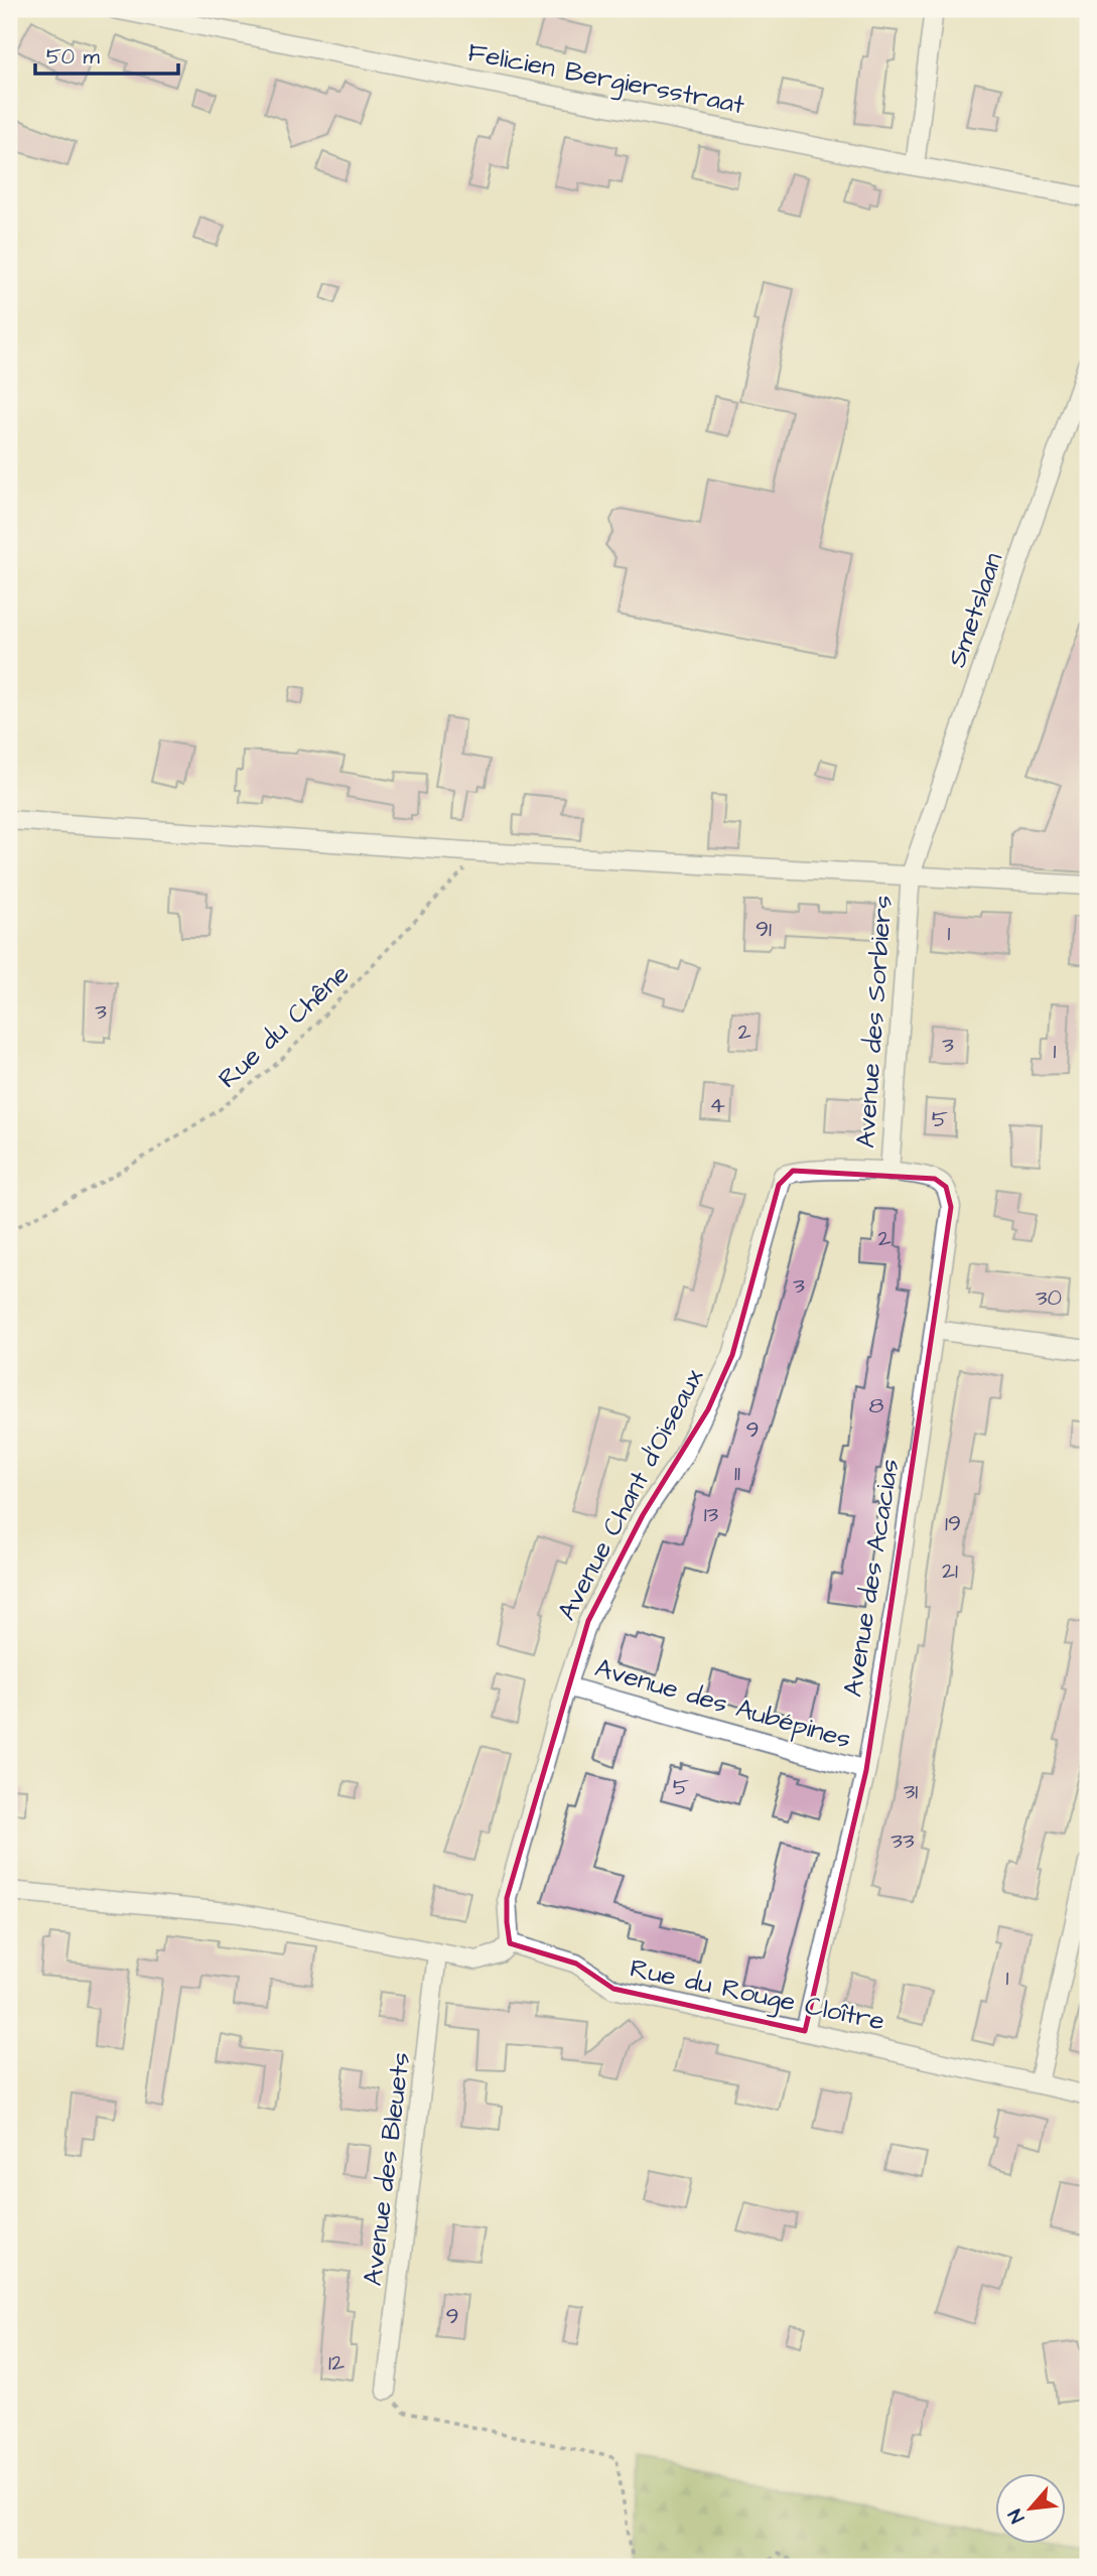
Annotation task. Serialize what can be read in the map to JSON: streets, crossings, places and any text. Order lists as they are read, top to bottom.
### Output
{
  "streets": {
    "street": [
      "Felicien Bergiersstraat",
      "Smetslaan",
      "Avenue des Sorbiers",
      "Avenue Chant d'Oiseaux",
      "Avenue des Acacias",
      "Avenue des Aubépines",
      "Rue du Rouge Cloître",
      "Avenue des Bleuets"
    ],
    "path": ["Rue du Chêne"]
  },
  "crossings": [
    ["Smetslaan", "Avenue des Sorbiers"],
    ["Avenue des Sorbiers", "Avenue Chant d'Oiseaux"],
    ["Avenue des Sorbiers", "Avenue des Acacias"],
    ["Avenue Chant d'Oiseaux", "Avenue des Acacias"],
    ["Avenue Chant d'Oiseaux", "Avenue des Aubépines"],
    ["Avenue Chant d'Oiseaux", "Rue du Rouge Cloître"],
    ["Avenue des Acacias", "Avenue des Aubépines"],
    ["Avenue des Acacias", "Rue du Rouge Cloître"]
  ],
  "house_numbers": [
    "91",
    "1",
    "3",
    "2",
    "3",
    "1",
    "4",
    "5",
    "2",
    "3",
    "30",
    "8",
    "9",
    "11",
    "13",
    "19",
    "21",
    "5",
    "31",
    "33",
    "1",
    "9",
    "12"
  ],
  "scale_bar": "50 m",
  "north": "bottom left"
}
